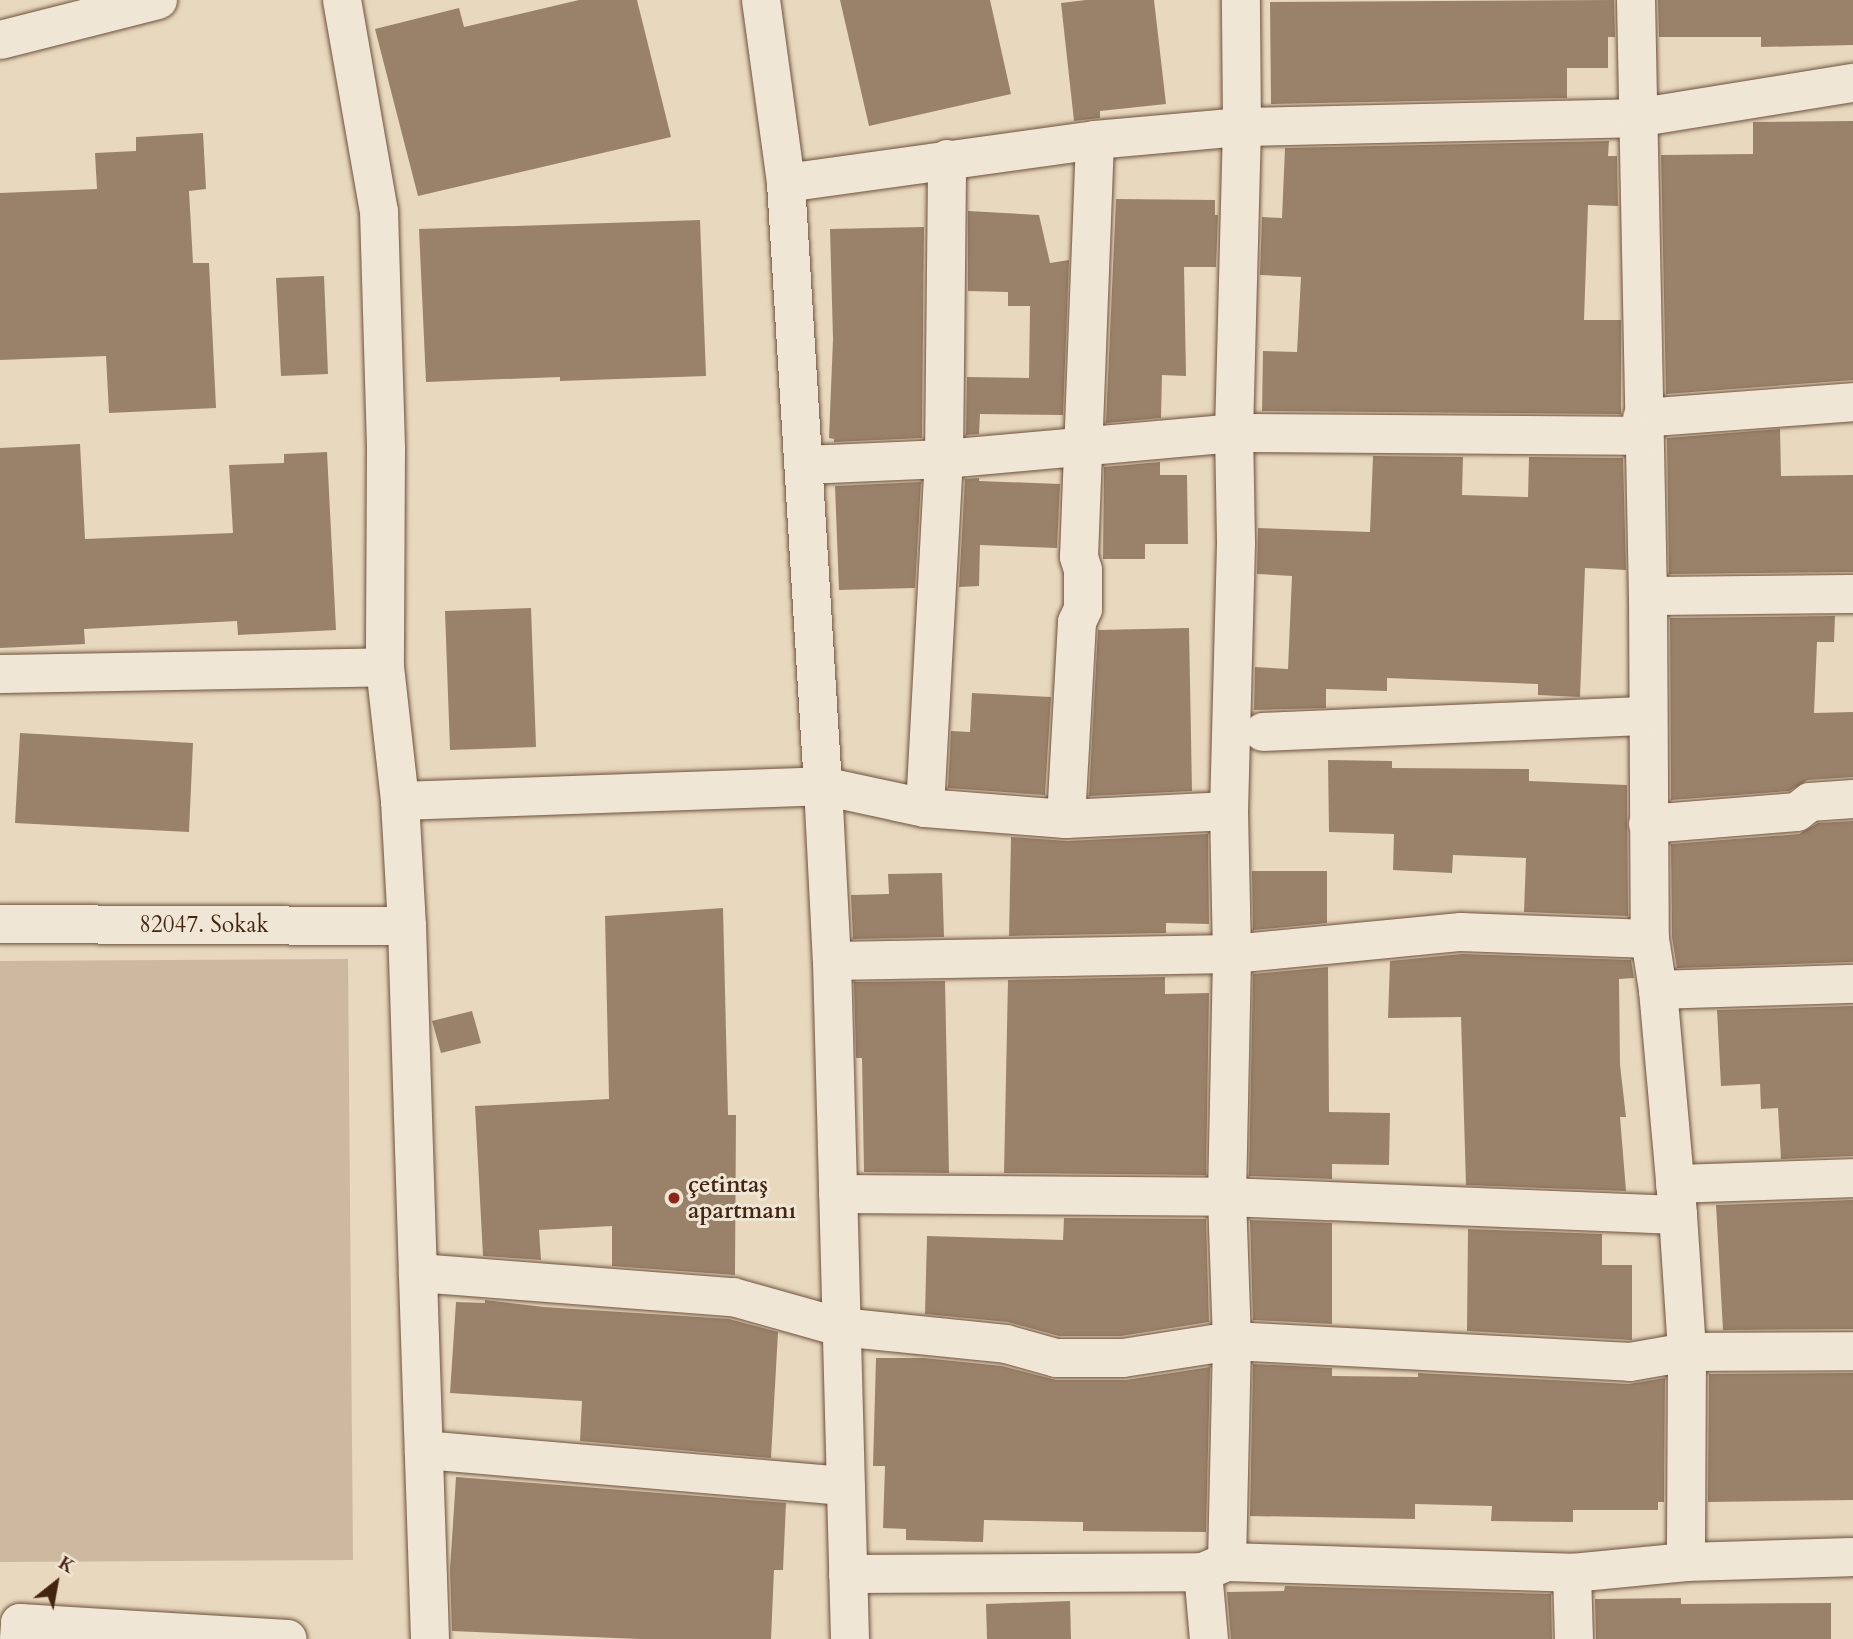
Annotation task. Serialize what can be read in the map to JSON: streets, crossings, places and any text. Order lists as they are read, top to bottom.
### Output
{
  "streets": {
    "street": ["82047. Sokak"]
  },
  "places": ["çetintaş apartmanı"],
  "north": "top right"
}
